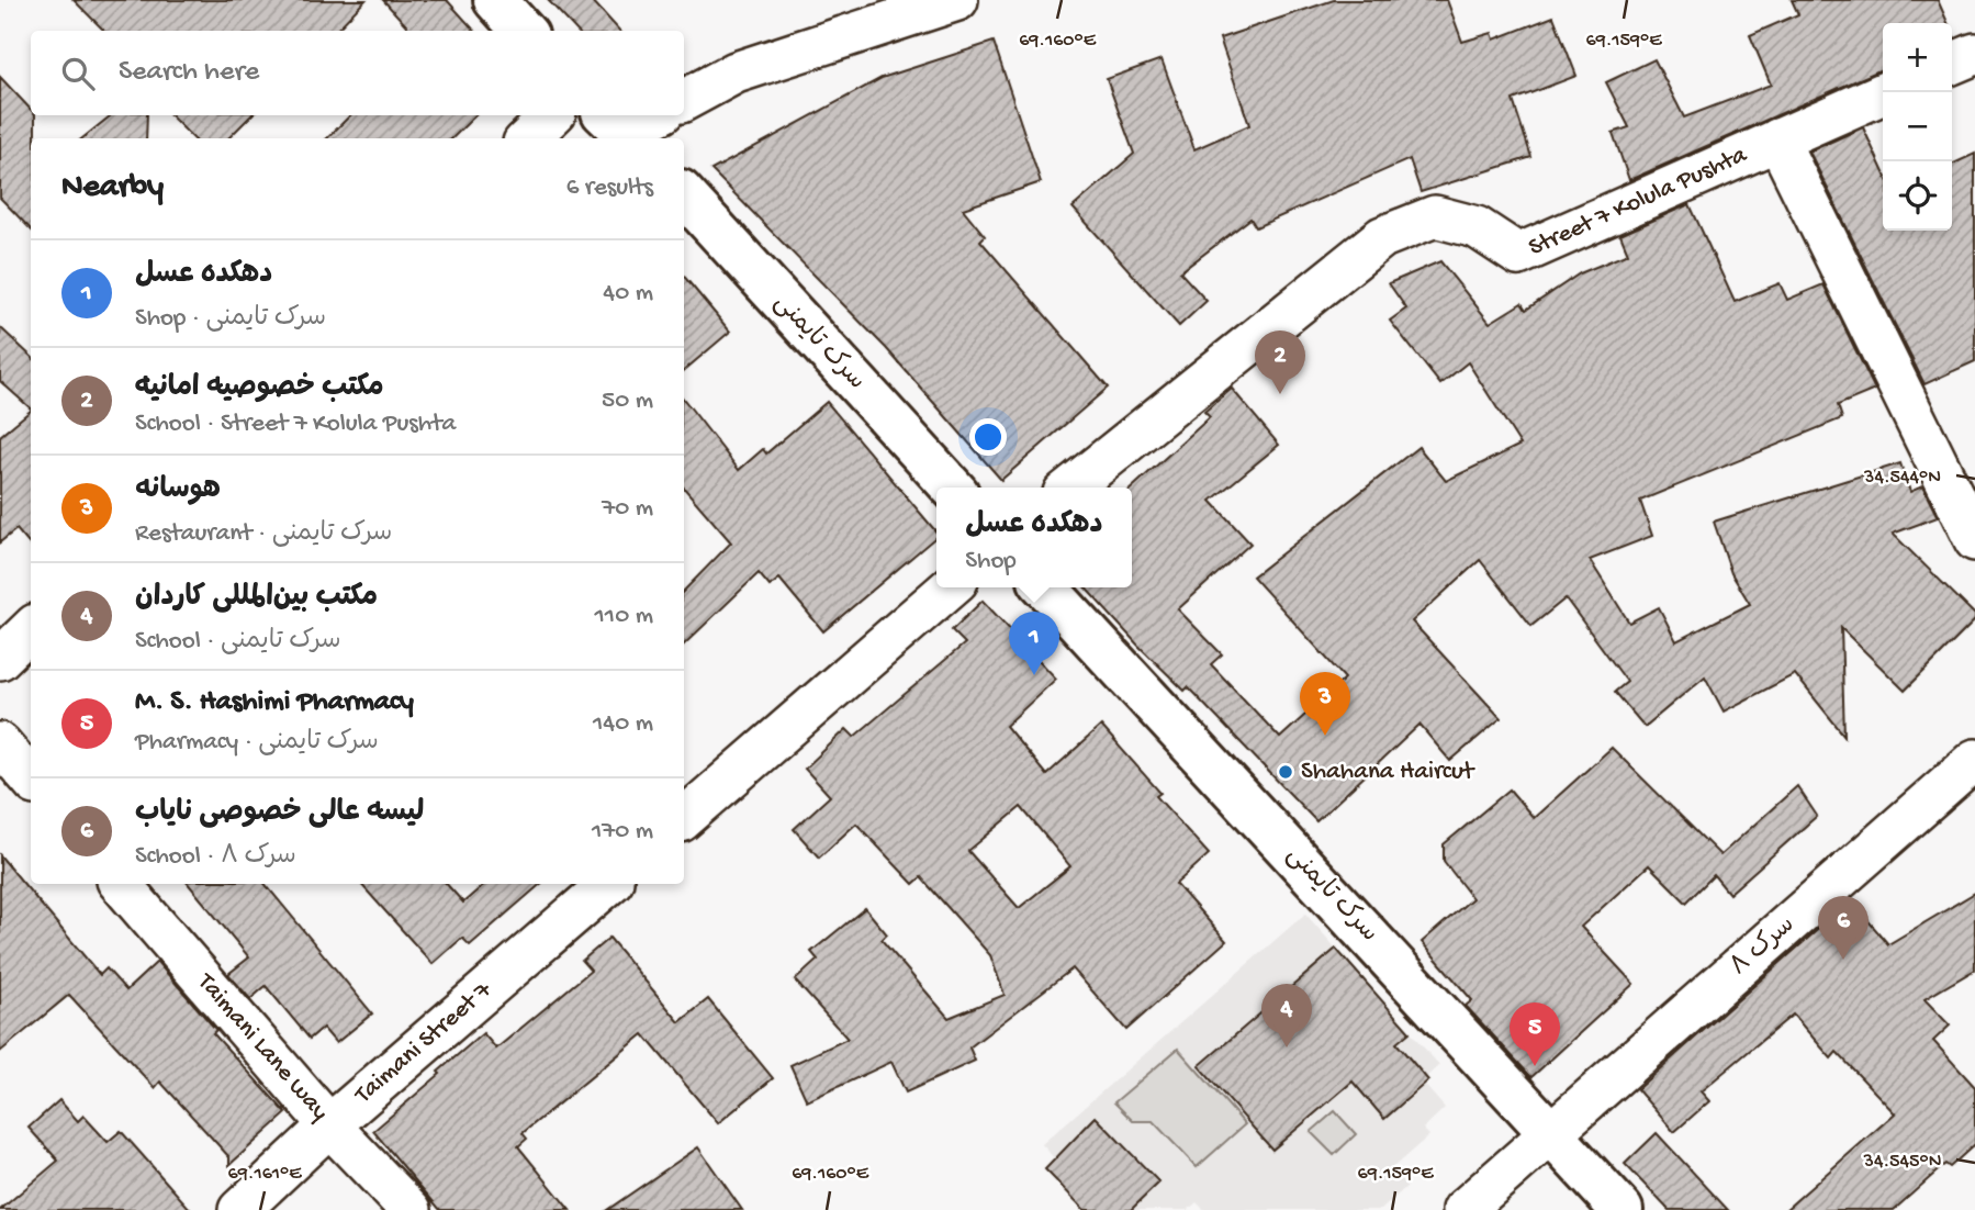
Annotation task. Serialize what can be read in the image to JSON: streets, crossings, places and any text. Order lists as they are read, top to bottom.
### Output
{
  "streets": {
    "main road": ["سرک تایمنی"],
    "street": [
      "Street 7 Kolula Pushta",
      "سرک ۸",
      "Taimani Street 7",
      "Taimani Lane way"
    ]
  },
  "crossings": [
    ["سرک تایمنی", "سرک ۸"],
    ["Taimani Street 7", "Taimani Lane way"]
  ],
  "places": ["Shahana Haircut"],
  "page": {
    "map_buttons": ["+", "−"],
    "search": "Search here",
    "heading": ["Nearby", "6 results"],
    "list": [
      {
        "mark": "1",
        "name": "دهکده عسل",
        "note": "Shop · سرک تایمنی",
        "value": "40 m"
      },
      {
        "mark": "2",
        "name": "مکتب خصوصیه امانیه",
        "note": "School · Street 7 Kolula Pushta",
        "value": "50 m"
      },
      {
        "mark": "3",
        "name": "هوسانه",
        "note": "Restaurant · سرک تایمنی",
        "value": "70 m"
      },
      {
        "mark": "4",
        "name": "مکتب بین‌المللی کاردان",
        "note": "School · سرک تایمنی",
        "value": "110 m"
      },
      {
        "mark": "5",
        "name": "M. S. Hashimi Pharmacy",
        "note": "Pharmacy · سرک تایمنی",
        "value": "140 m"
      },
      {
        "mark": "6",
        "name": "لیسه عالی خصوصی نایاب",
        "note": "School · سرک ۸",
        "value": "170 m"
      }
    ],
    "pins": [
      "2",
      "1",
      "3",
      "6",
      "4",
      "5"
    ],
    "popup": ["دهکده عسل", "Shop"]
  },
  "coordinates": [
    "69.160°E",
    "69.159°E",
    "34.544°N",
    "34.545°N",
    "69.161°E"
  ]
}
